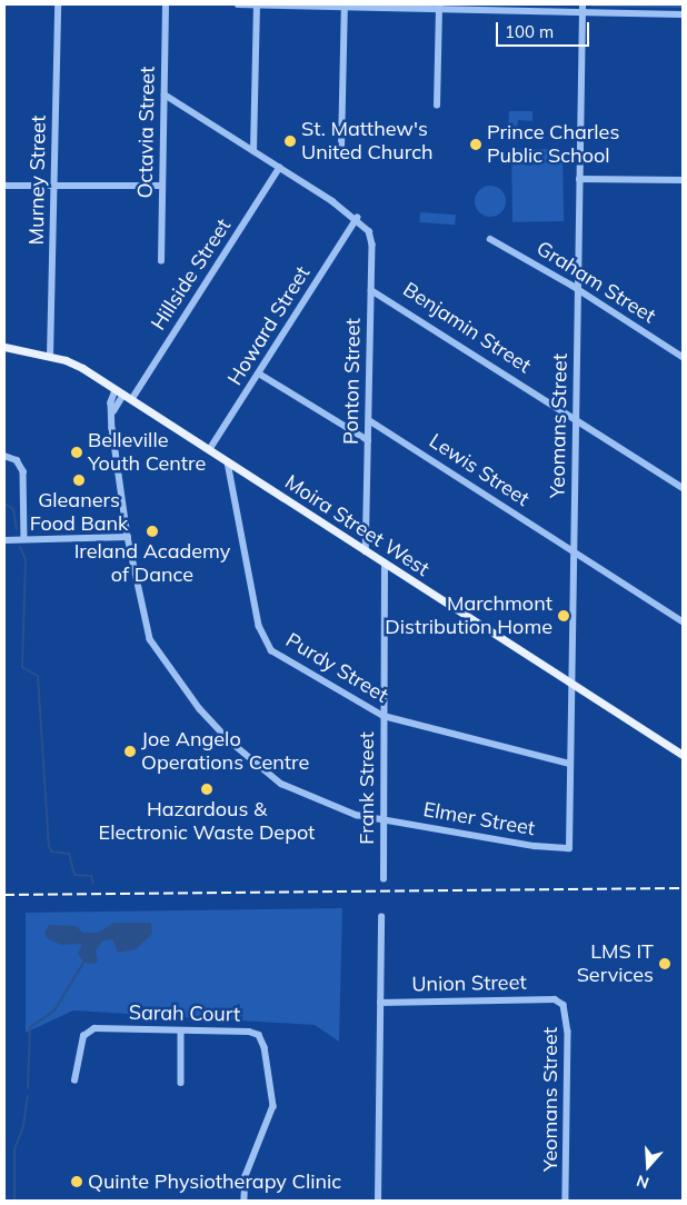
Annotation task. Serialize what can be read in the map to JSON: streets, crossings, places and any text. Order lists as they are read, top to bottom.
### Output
{
  "streets": {
    "main road": ["Moira Street West"],
    "street": [
      "Octavia Street",
      "Murney Street",
      "Hillside Street",
      "Graham Street",
      "Howard Street",
      "Benjamin Street",
      "Ponton Street",
      "Yeomans Street",
      "Lewis Street",
      "Purdy Street",
      "Frank Street",
      "Elmer Street",
      "Union Street",
      "Sarah Court"
    ]
  },
  "crossings": [
    ["Murney Street", "Moira Street West"],
    ["Hillside Street", "Moira Street West"],
    ["Graham Street", "Yeomans Street"],
    ["Howard Street", "Ponton Street"],
    ["Howard Street", "Moira Street West"],
    ["Benjamin Street", "Ponton Street"],
    ["Benjamin Street", "Yeomans Street"],
    ["Ponton Street", "Lewis Street"],
    ["Ponton Street", "Moira Street West"],
    ["Yeomans Street", "Lewis Street"],
    ["Yeomans Street", "Moira Street West"],
    ["Yeomans Street", "Purdy Street"],
    ["Yeomans Street", "Elmer Street"],
    ["Yeomans Street", "Union Street"],
    ["Moira Street West", "Purdy Street"],
    ["Moira Street West", "Frank Street"],
    ["Moira Street West", "Elmer Street"],
    ["Purdy Street", "Frank Street"],
    ["Frank Street", "Elmer Street"]
  ],
  "places": [
    "St. Matthew's United Church",
    "Prince Charles Public School",
    "Belleville Youth Centre",
    "Gleaners Food Bank",
    "Ireland Academy of Dance",
    "Marchmont Distribution Home",
    "Joe Angelo Operations Centre",
    "Hazardous & Electronic Waste Depot",
    "LMS IT Services",
    "Quinte Physiotherapy Clinic"
  ],
  "scale_bar": "100 m",
  "north": "bottom"
}
